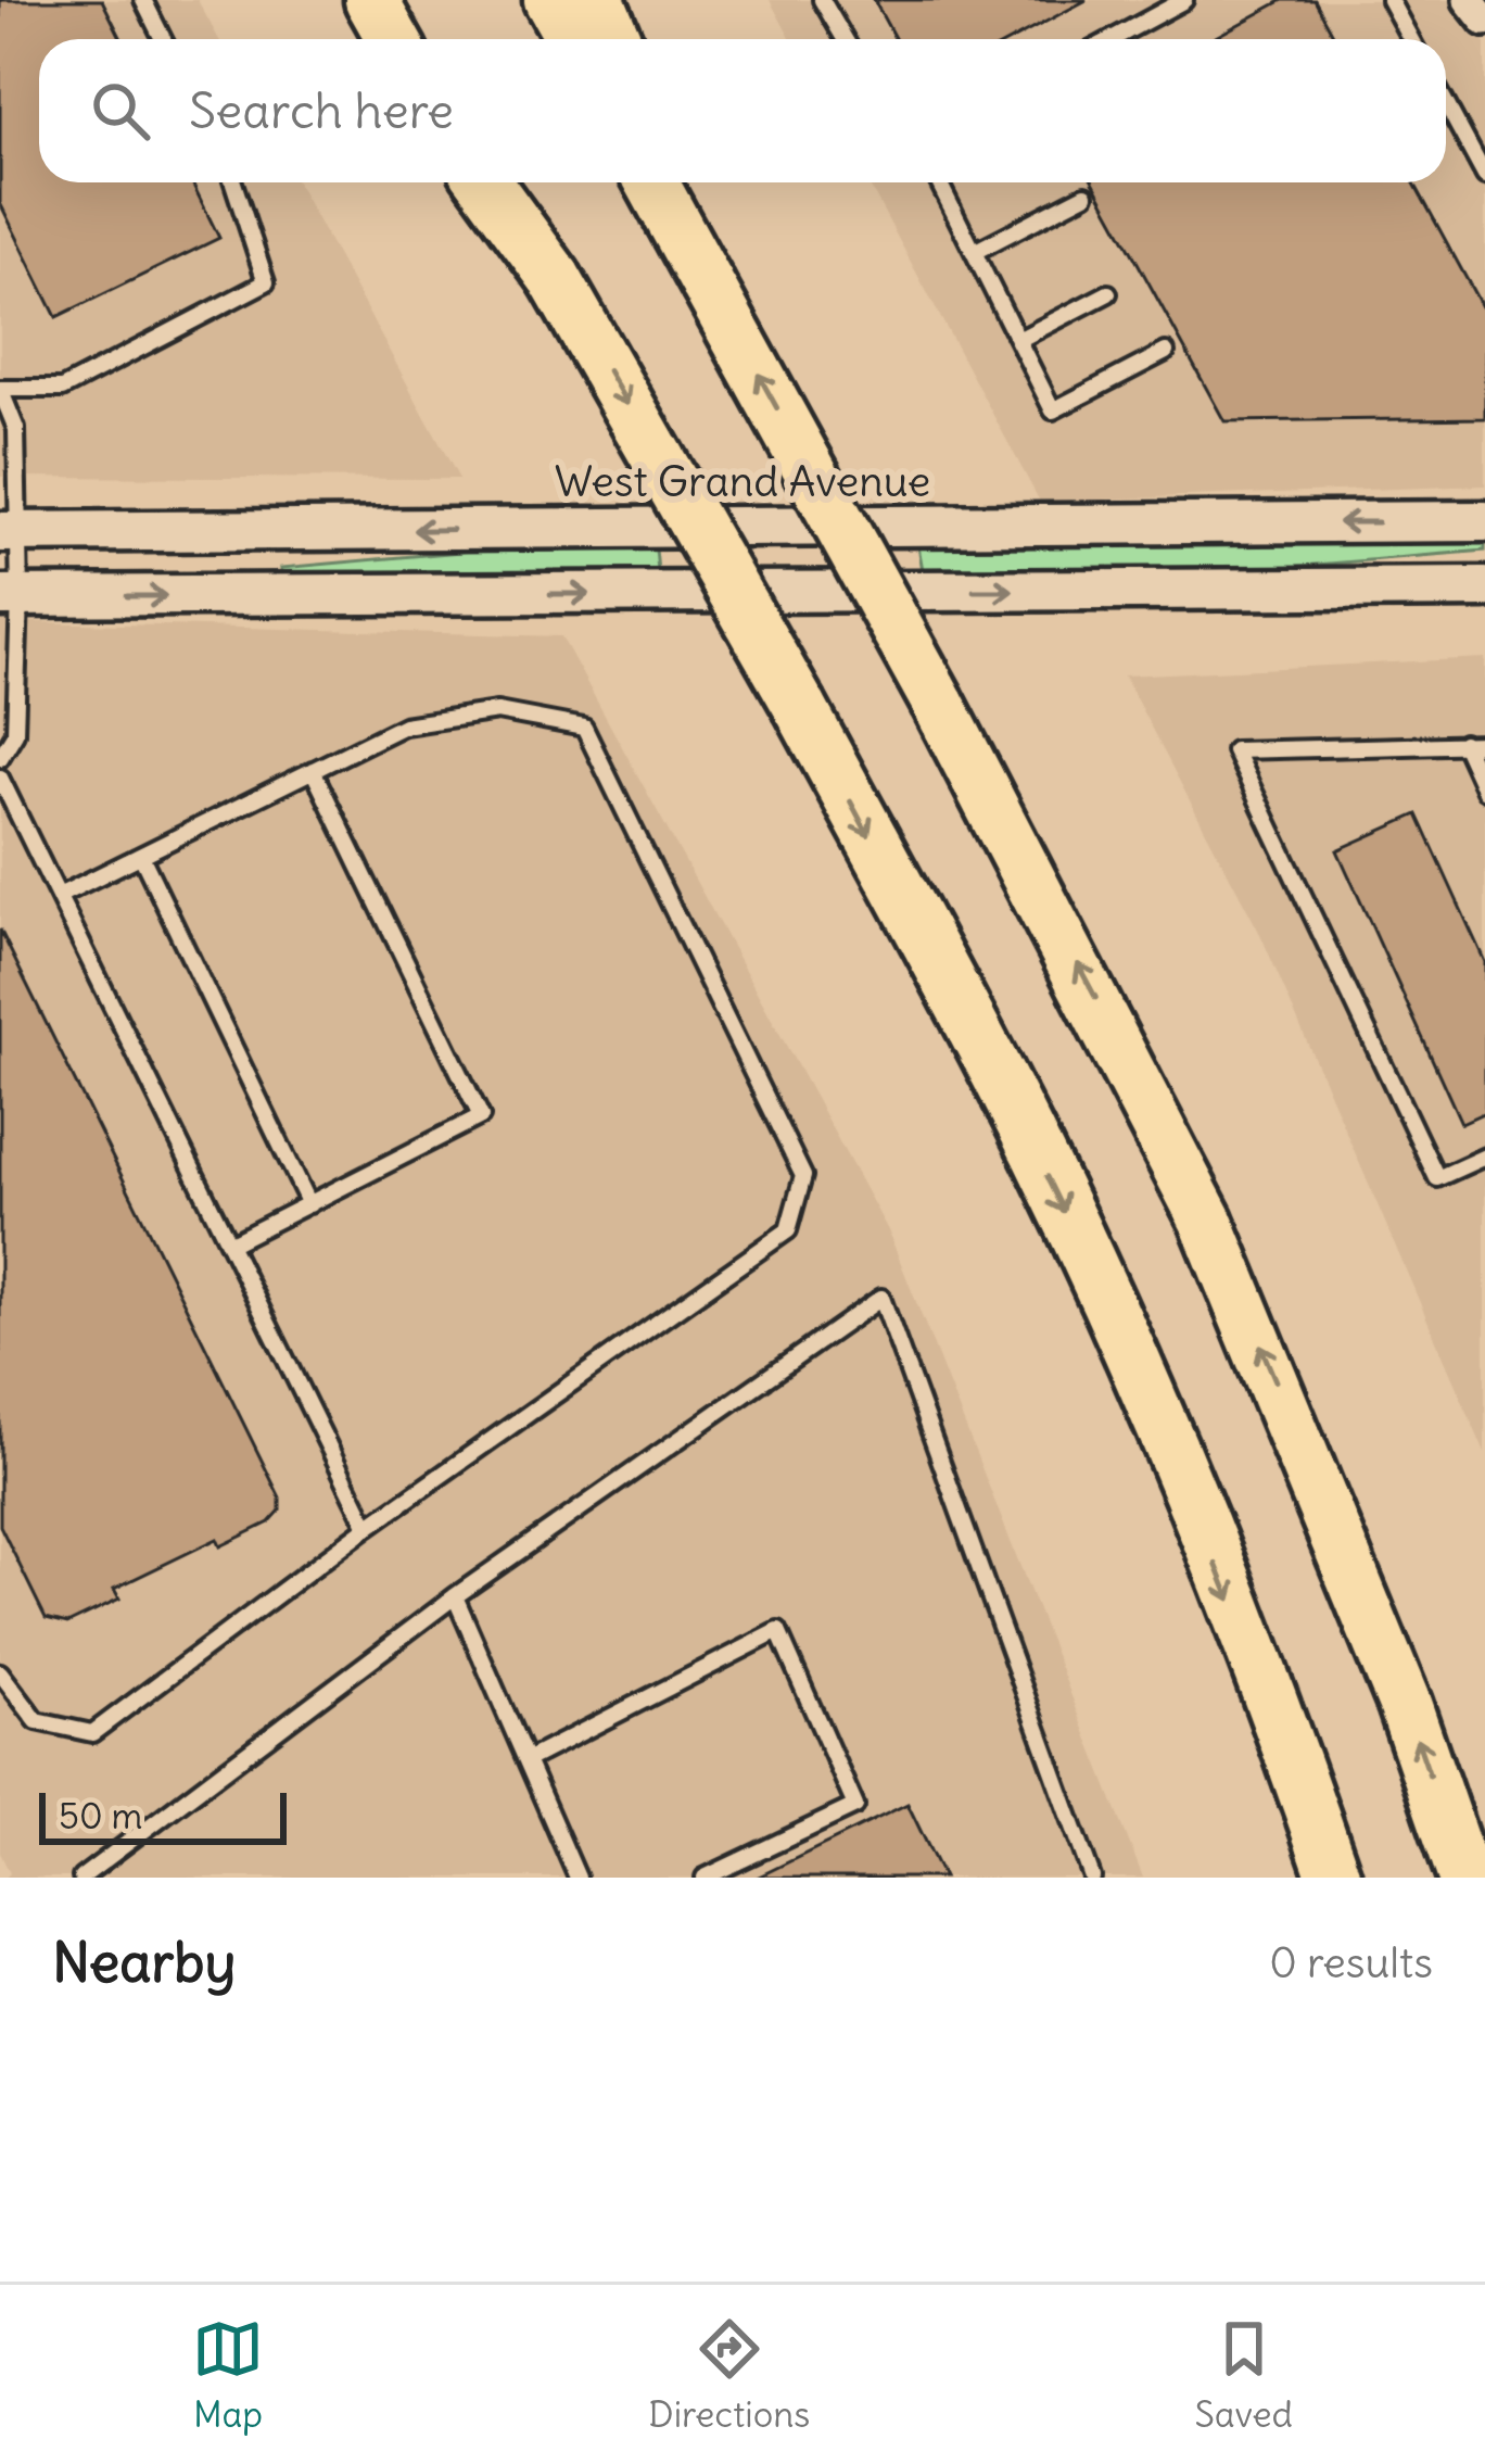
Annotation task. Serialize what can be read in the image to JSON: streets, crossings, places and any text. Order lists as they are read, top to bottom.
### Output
{
  "streets": {
    "main road": ["West Grand Avenue"]
  },
  "scale_bar": "50 m",
  "page": {
    "search": "Search here",
    "scale": "50 m",
    "heading": ["Nearby", "0 results"],
    "nav": ["Map", "Directions", "Saved"]
  }
}
